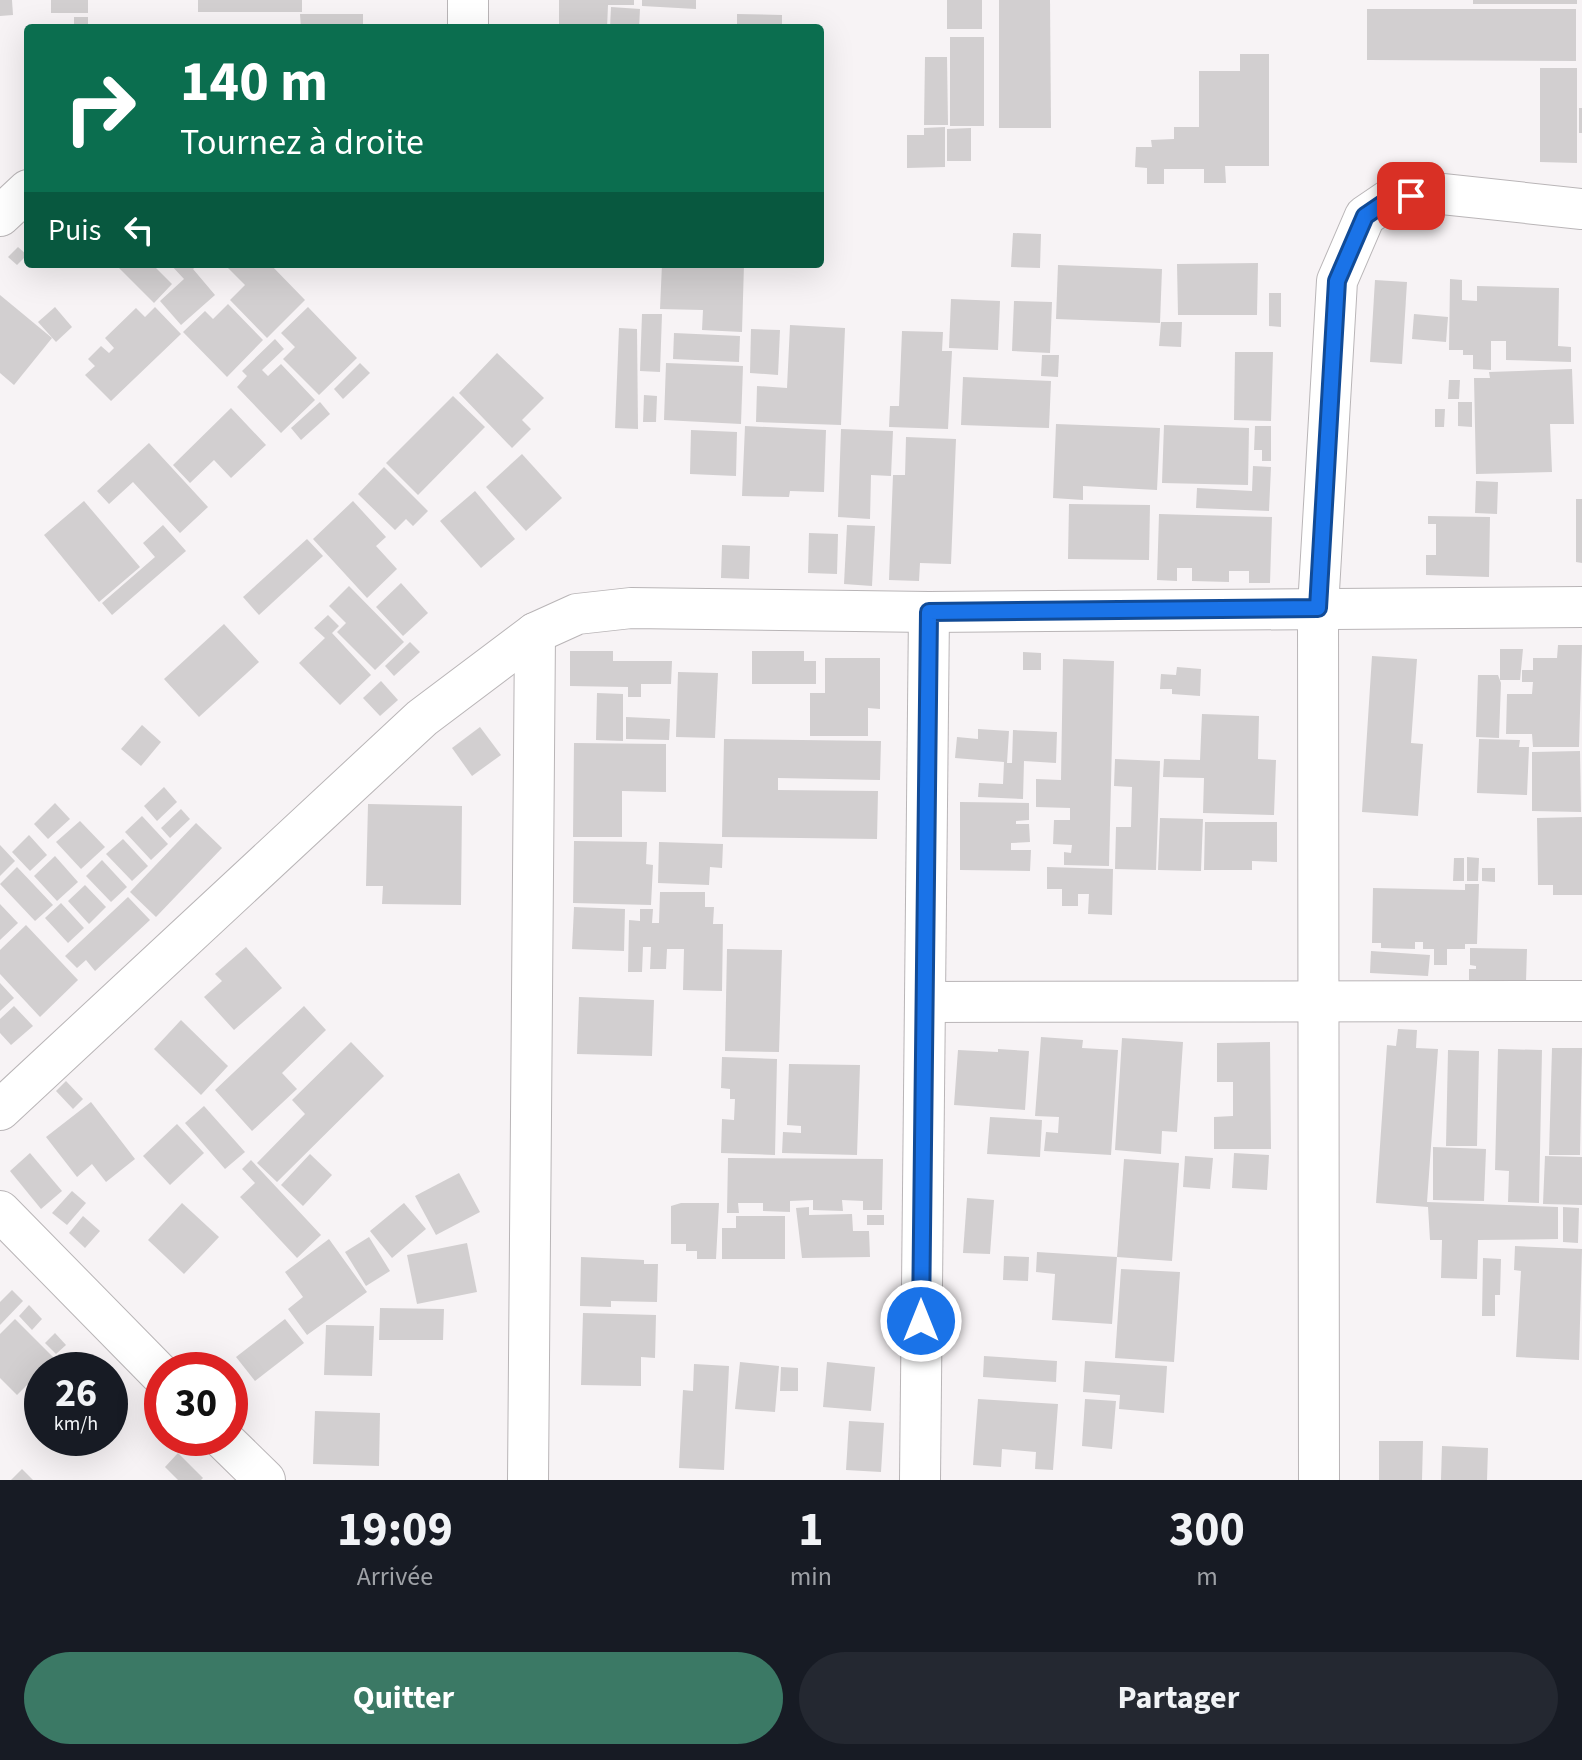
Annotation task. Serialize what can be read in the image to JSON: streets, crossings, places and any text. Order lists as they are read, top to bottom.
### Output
{
  "page": {
    "turn": ["140 m", "Tournez à droite"],
    "then": "Puis",
    "speed": "26 km/h",
    "limit": "30",
    "eta": [
      "19:09",
      "Arrivée",
      "1",
      "min",
      "300",
      "m"
    ],
    "buttons": ["Quitter", "Partager"]
  }
}
